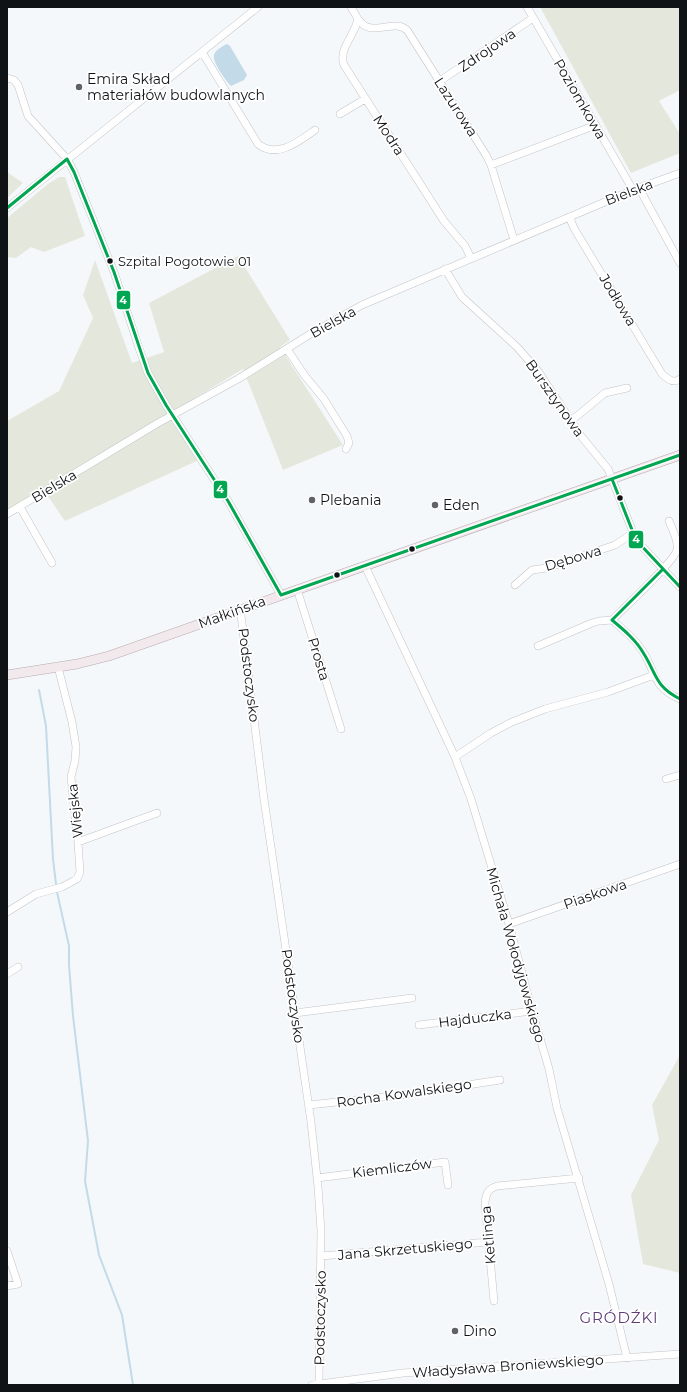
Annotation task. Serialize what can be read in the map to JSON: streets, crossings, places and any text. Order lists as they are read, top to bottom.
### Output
{
  "streets": {
    "main road": ["Małkińska"],
    "street": [
      "Zdrojowa",
      "Poziomkowa",
      "Lazurowa",
      "Modra",
      "Bielska",
      "Jodłowa",
      "Bursztynowa",
      "Dębowa",
      "Prosta",
      "Podstoczysko",
      "Wiejska",
      "Piaskowa",
      "Michała Wołodyjowskiego",
      "Hajduczka",
      "Rocha Kowalskiego",
      "Kiemliczów",
      "Ketlinga",
      "Jana Skrzetuskiego",
      "Władysława Broniewskiego"
    ]
  },
  "crossings": [
    ["Zdrojowa", "Poziomkowa"],
    ["Zdrojowa", "Lazurowa"],
    ["Poziomkowa", "Bielska"],
    ["Lazurowa", "Modra"],
    ["Lazurowa", "Bielska"],
    ["Modra", "Bielska"],
    ["Bielska", "Jodłowa"],
    ["Bielska", "Bursztynowa"],
    ["Bursztynowa", "Dębowa"],
    ["Bursztynowa", "Małkińska"],
    ["Małkińska", "Prosta"],
    ["Małkińska", "Podstoczysko"],
    ["Małkińska", "Wiejska"],
    ["Małkińska", "Michała Wołodyjowskiego"],
    ["Podstoczysko", "Rocha Kowalskiego"],
    ["Podstoczysko", "Kiemliczów"],
    ["Podstoczysko", "Jana Skrzetuskiego"],
    ["Podstoczysko", "Władysława Broniewskiego"],
    ["Piaskowa", "Michała Wołodyjowskiego"],
    ["Michała Wołodyjowskiego", "Hajduczka"],
    ["Michała Wołodyjowskiego", "Ketlinga"],
    ["Michała Wołodyjowskiego", "Władysława Broniewskiego"],
    ["Ketlinga", "Jana Skrzetuskiego"]
  ],
  "districts": ["GRÓDŹKI"],
  "places": [
    "Emira Skład materiałów budowlanych",
    "Szpital Pogotowie 01",
    "Plebania",
    "Eden",
    "Dino"
  ],
  "lines": ["transit line 4"]
}
